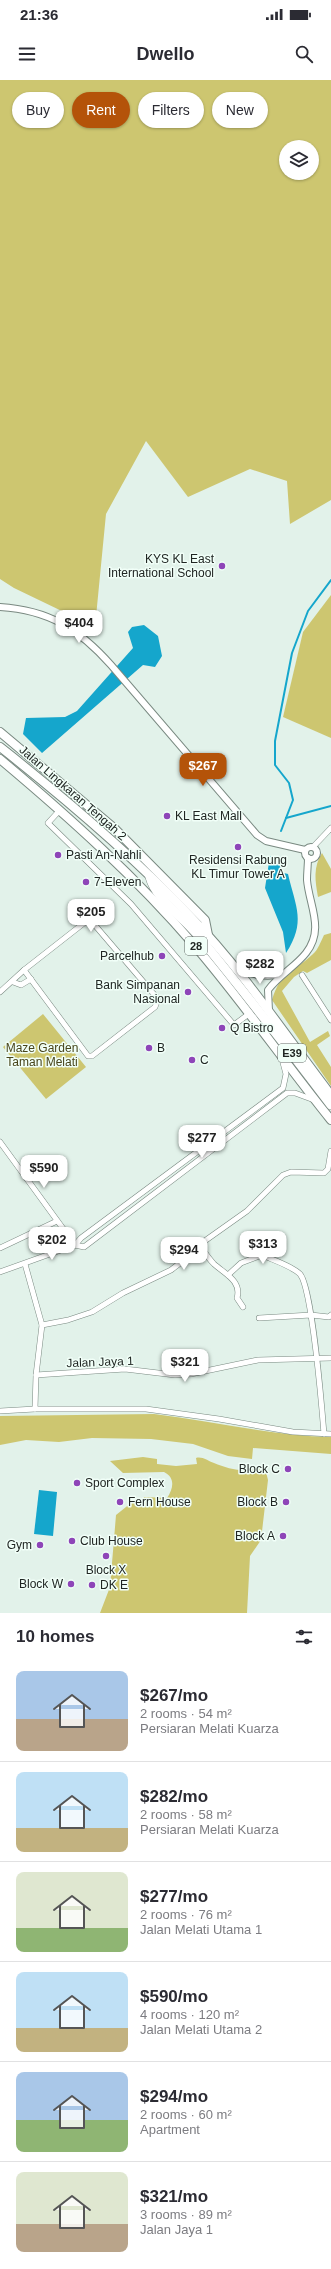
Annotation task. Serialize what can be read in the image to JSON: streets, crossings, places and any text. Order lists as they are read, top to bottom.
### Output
{
  "streets": {
    "highway": ["Jalan Lingkaran Tengah 2", "28", "E39"],
    "street": ["Jalan Jaya 1"]
  },
  "crossings": [
    ["Jalan Lingkaran Tengah 2", "E39"]
  ],
  "parks": ["Maze Garden Taman Melati"],
  "places": [
    "KYS KL East International School",
    "KL East Mall",
    "Residensi Rabung KL Timur Tower A",
    "Pasti An-Nahli",
    "7-Eleven",
    "Parcelhub",
    "Bank Simpanan Nasional",
    "Q Bistro",
    "B",
    "C",
    "Block C",
    "Sport Complex",
    "Fern House",
    "Block B",
    "Block A",
    "Club House",
    "Gym",
    "Block X",
    "Block W",
    "DK E"
  ],
  "page": {
    "status": "21:36",
    "header": "Dwello",
    "chip": [
      "Buy",
      "Rent",
      "Filters",
      "New"
    ],
    "price": [
      "$404",
      "$267",
      "$205",
      "$282",
      "$277",
      "$590",
      "$202",
      "$313",
      "$294",
      "$321"
    ],
    "heading": "10 homes",
    "list": [
      {
        "name": "$267/mo",
        "note": "2 rooms · 54 m² · Persiaran Melati Kuarza"
      },
      {
        "name": "$282/mo",
        "note": "2 rooms · 58 m² · Persiaran Melati Kuarza"
      },
      {
        "name": "$277/mo",
        "note": "2 rooms · 76 m² · Jalan Melati Utama 1"
      },
      {
        "name": "$590/mo",
        "note": "4 rooms · 120 m² · Jalan Melati Utama 2"
      },
      {
        "name": "$294/mo",
        "note": "2 rooms · 60 m² · Apartment"
      },
      {
        "name": "$321/mo",
        "note": "3 rooms · 89 m² · Jalan Jaya 1"
      }
    ]
  }
}
